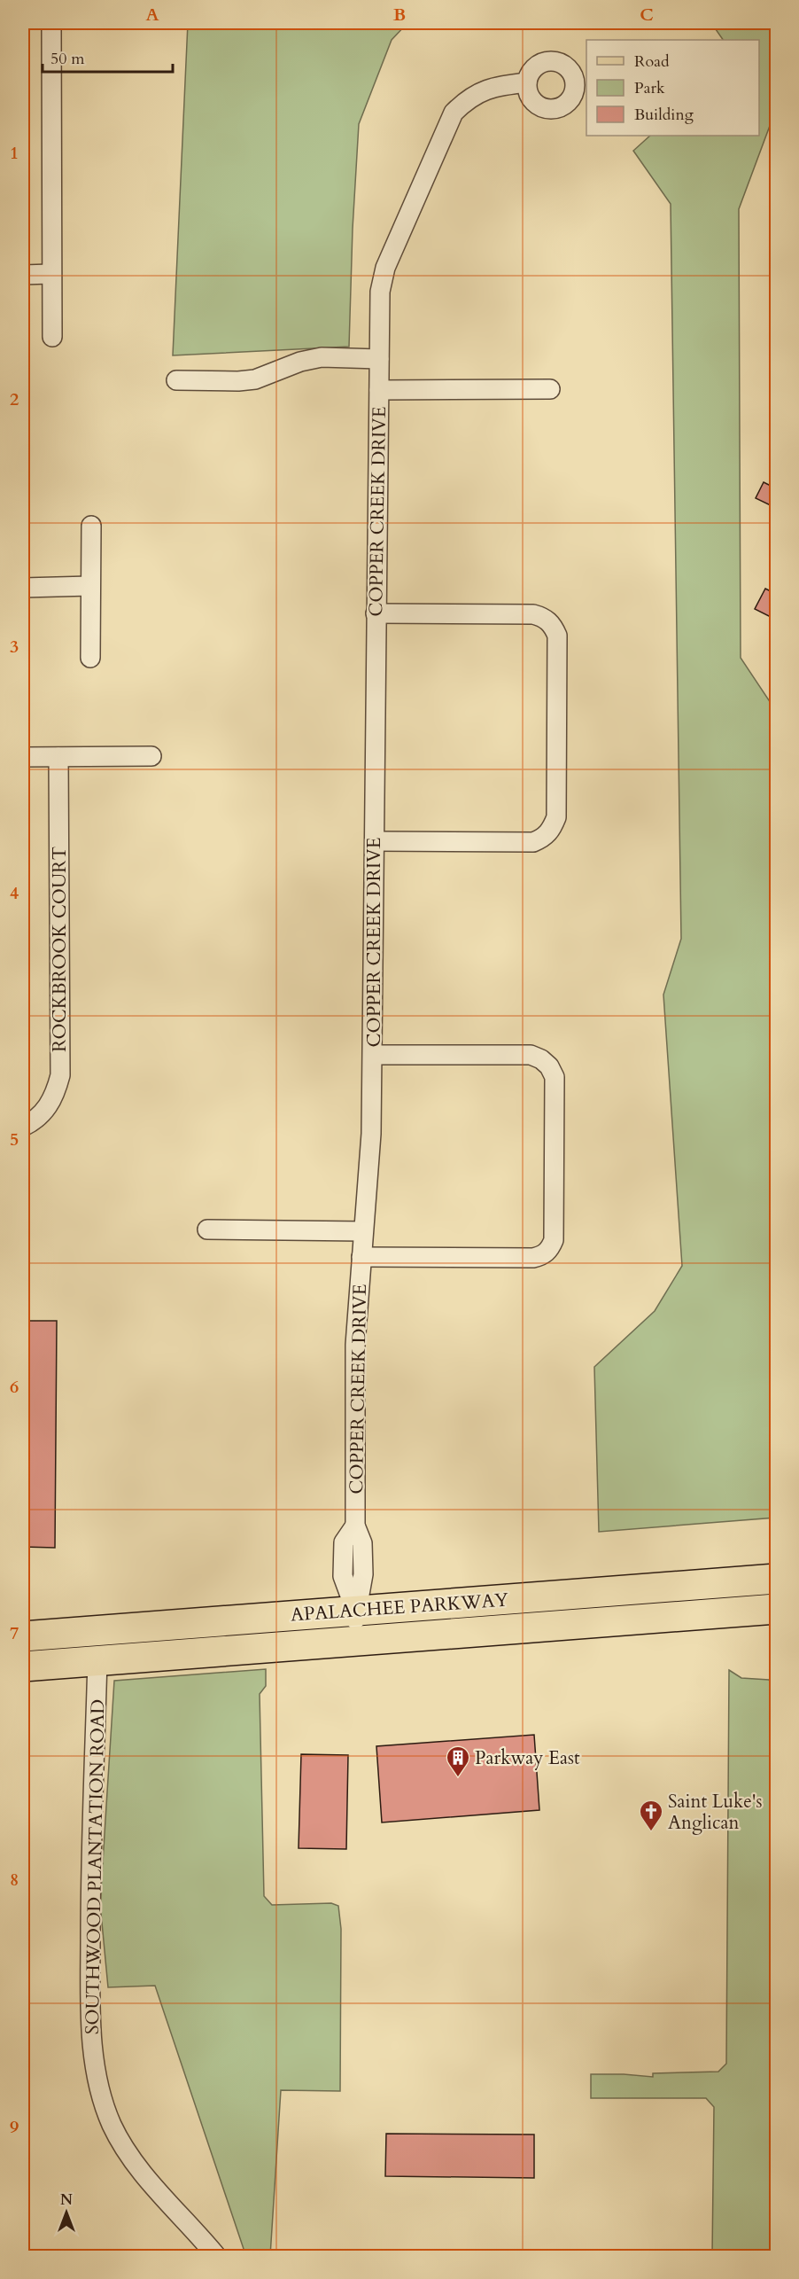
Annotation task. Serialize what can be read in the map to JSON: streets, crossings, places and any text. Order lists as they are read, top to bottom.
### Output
{
  "streets": {
    "main road": ["APALACHEE PARKWAY"],
    "street": ["COPPER CREEK DRIVE", "ROCKBROOK COURT", "SOUTHWOOD PLANTATION ROAD"]
  },
  "crossings": [
    ["COPPER CREEK DRIVE", "APALACHEE PARKWAY"],
    ["APALACHEE PARKWAY", "SOUTHWOOD PLANTATION ROAD"]
  ],
  "places": {
    "building": ["Parkway East"],
    "church": ["Saint Luke's Anglican"]
  },
  "legend": ["Road", "Park", "Building"],
  "scale_bar": "50 m",
  "north": "top",
  "grid": {
    "columns": ["A", "B", "C"],
    "rows": [
      "1",
      "2",
      "3",
      "4",
      "5",
      "6",
      "7",
      "8",
      "9"
    ]
  }
}
